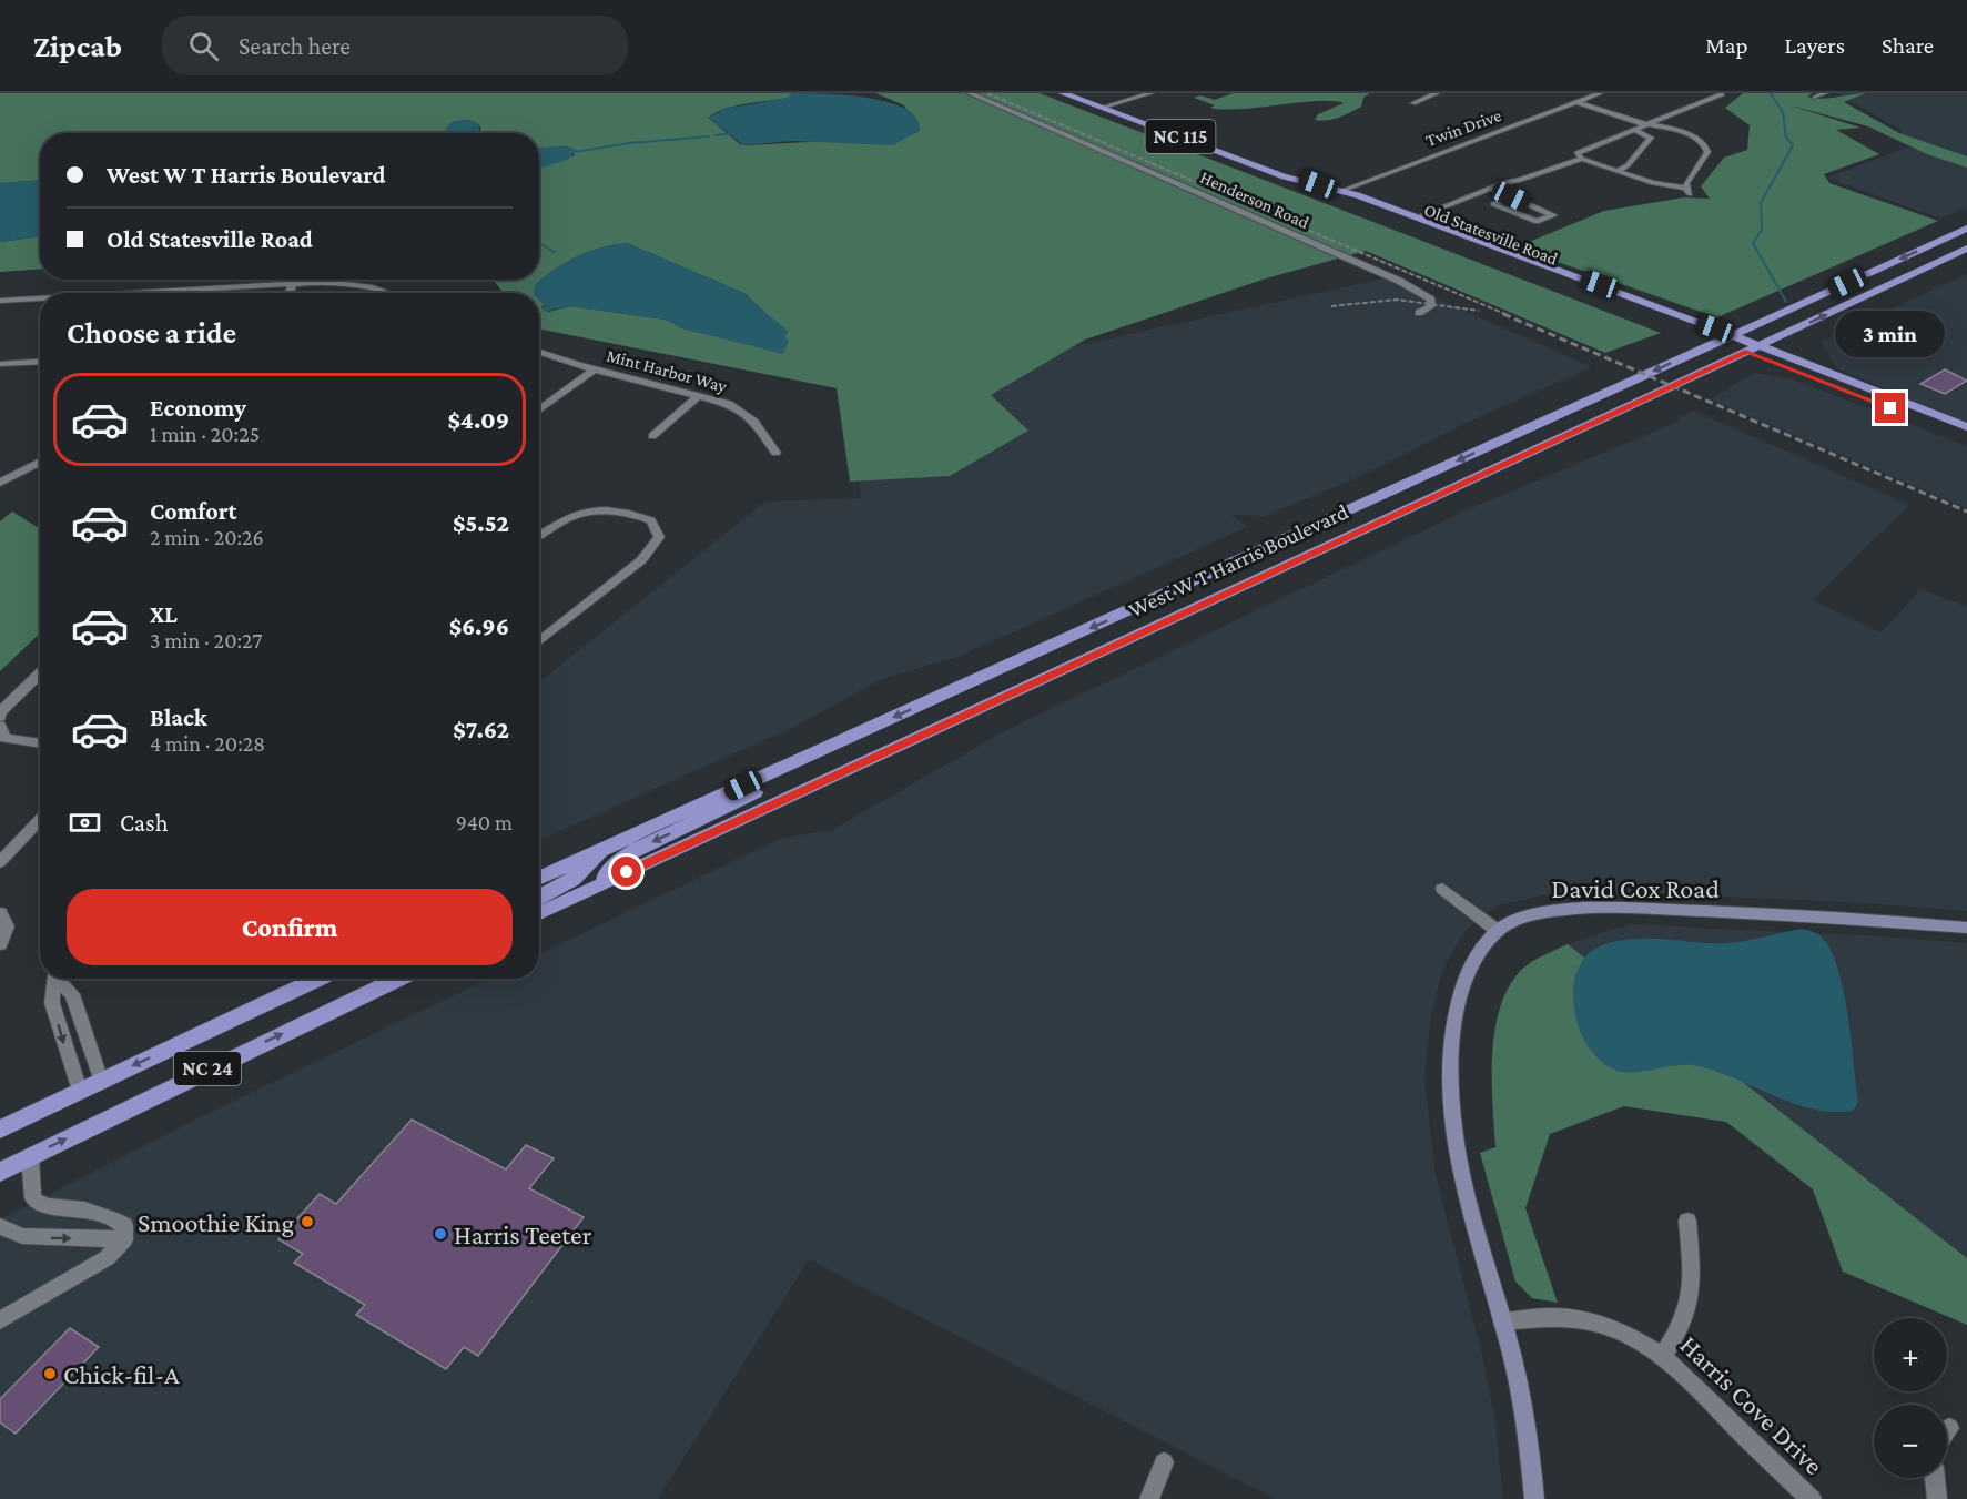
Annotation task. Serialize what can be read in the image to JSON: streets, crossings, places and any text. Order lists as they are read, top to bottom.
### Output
{
  "streets": {
    "main road": [
      "NC 115",
      "Old Statesville Road",
      "West W T Harris Boulevard",
      "David Cox Road",
      "NC 24"
    ],
    "street": [
      "Twin Drive",
      "Henderson Road",
      "Mint Harbor Way",
      "Harris Cove Drive"
    ]
  },
  "crossings": [
    ["Twin Drive", "Old Statesville Road"],
    ["Old Statesville Road", "West W T Harris Boulevard"],
    ["David Cox Road", "Harris Cove Drive"]
  ],
  "places": ["Smoothie King", "Harris Teeter", "Chick-fil-A"],
  "page": {
    "header": "Zipcab",
    "search": "Search here",
    "nav": ["Map", "Layers", "Share"],
    "banner": ["West W T Harris Boulevard", "Old Statesville Road"],
    "heading": "Choose a ride",
    "bubble": "3 min",
    "list": [
      {
        "name": "Economy",
        "note": "1 min · 20:25",
        "value": "$4.09"
      },
      {
        "name": "Comfort",
        "note": "2 min · 20:26",
        "value": "$5.52"
      },
      {
        "name": "XL",
        "note": "3 min · 20:27",
        "value": "$6.96"
      },
      {
        "name": "Black",
        "note": "4 min · 20:28",
        "value": "$7.62"
      }
    ],
    "pay": ["Cash", "940 m"],
    "buttons": "Confirm",
    "map_buttons": ["+", "−"]
  }
}
